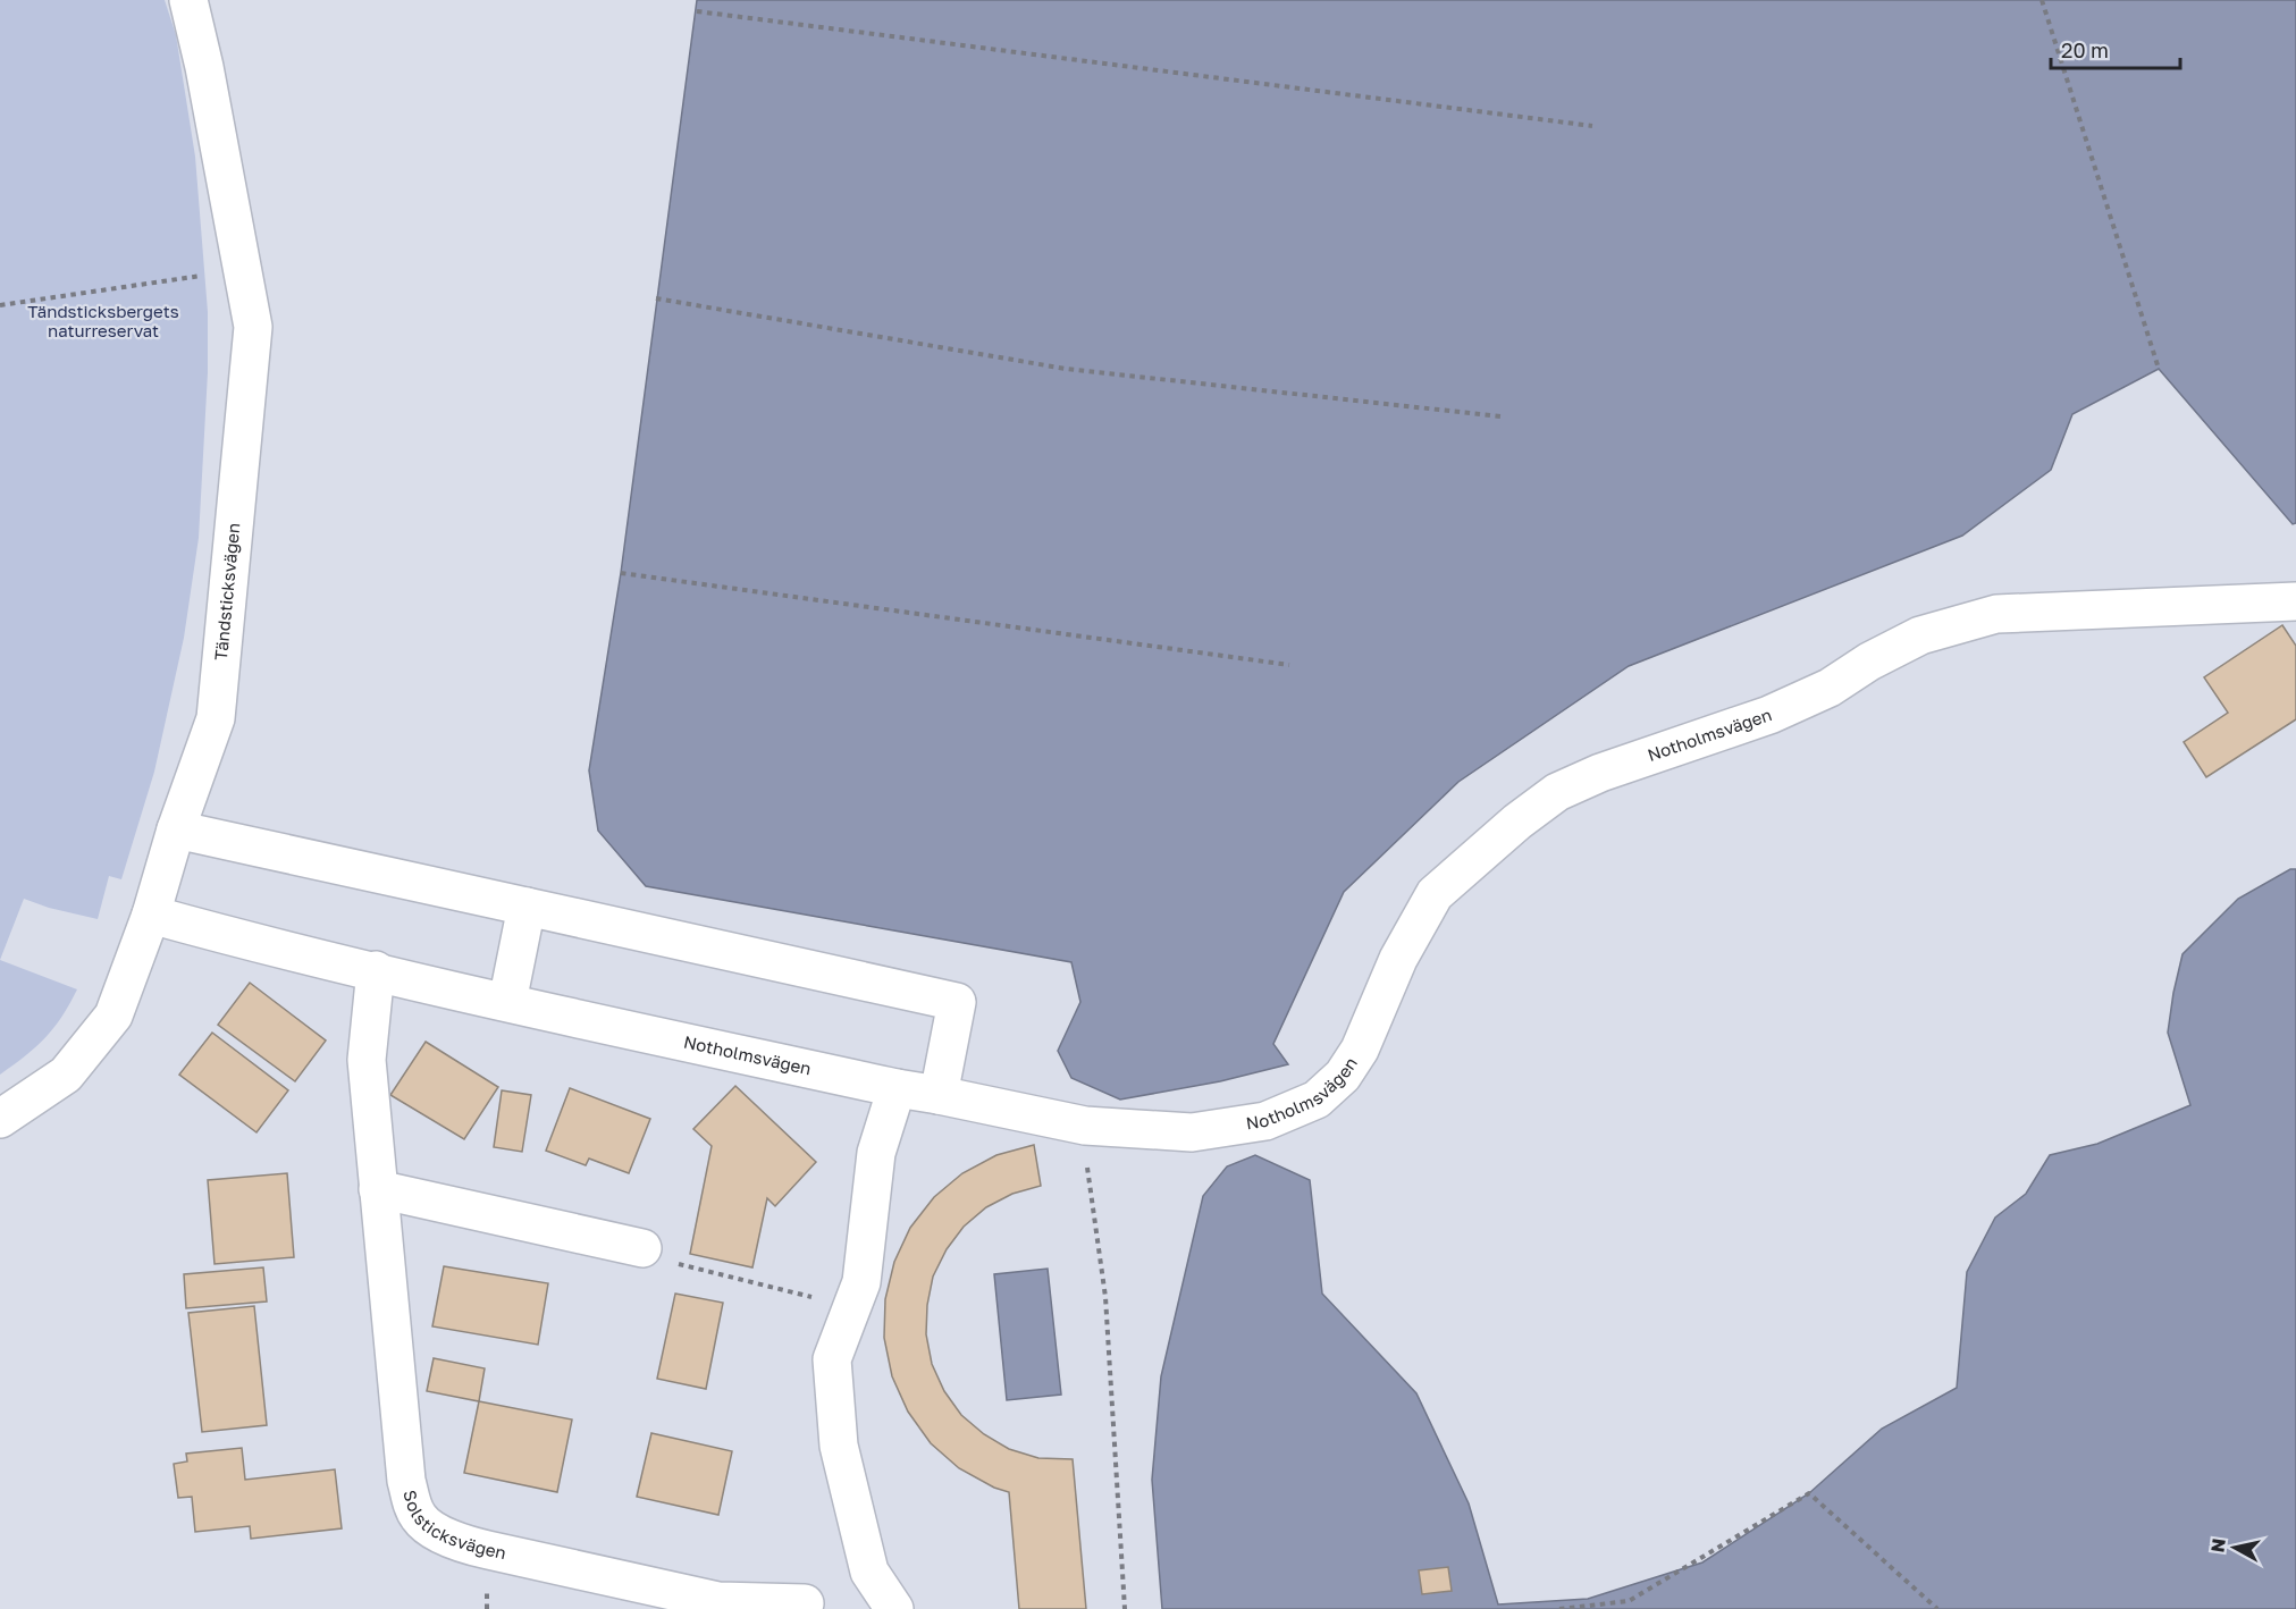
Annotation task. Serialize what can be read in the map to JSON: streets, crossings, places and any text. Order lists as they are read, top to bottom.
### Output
{
  "streets": {
    "street": ["Tändsticksvägen", "Notholmsvägen", "Solsticksvägen"]
  },
  "crossings": [
    ["Tändsticksvägen", "Notholmsvägen"],
    ["Notholmsvägen", "Solsticksvägen"]
  ],
  "parks": ["Tändsticksbergets naturreservat"],
  "scale_bar": "20 m",
  "north": "left"
}
